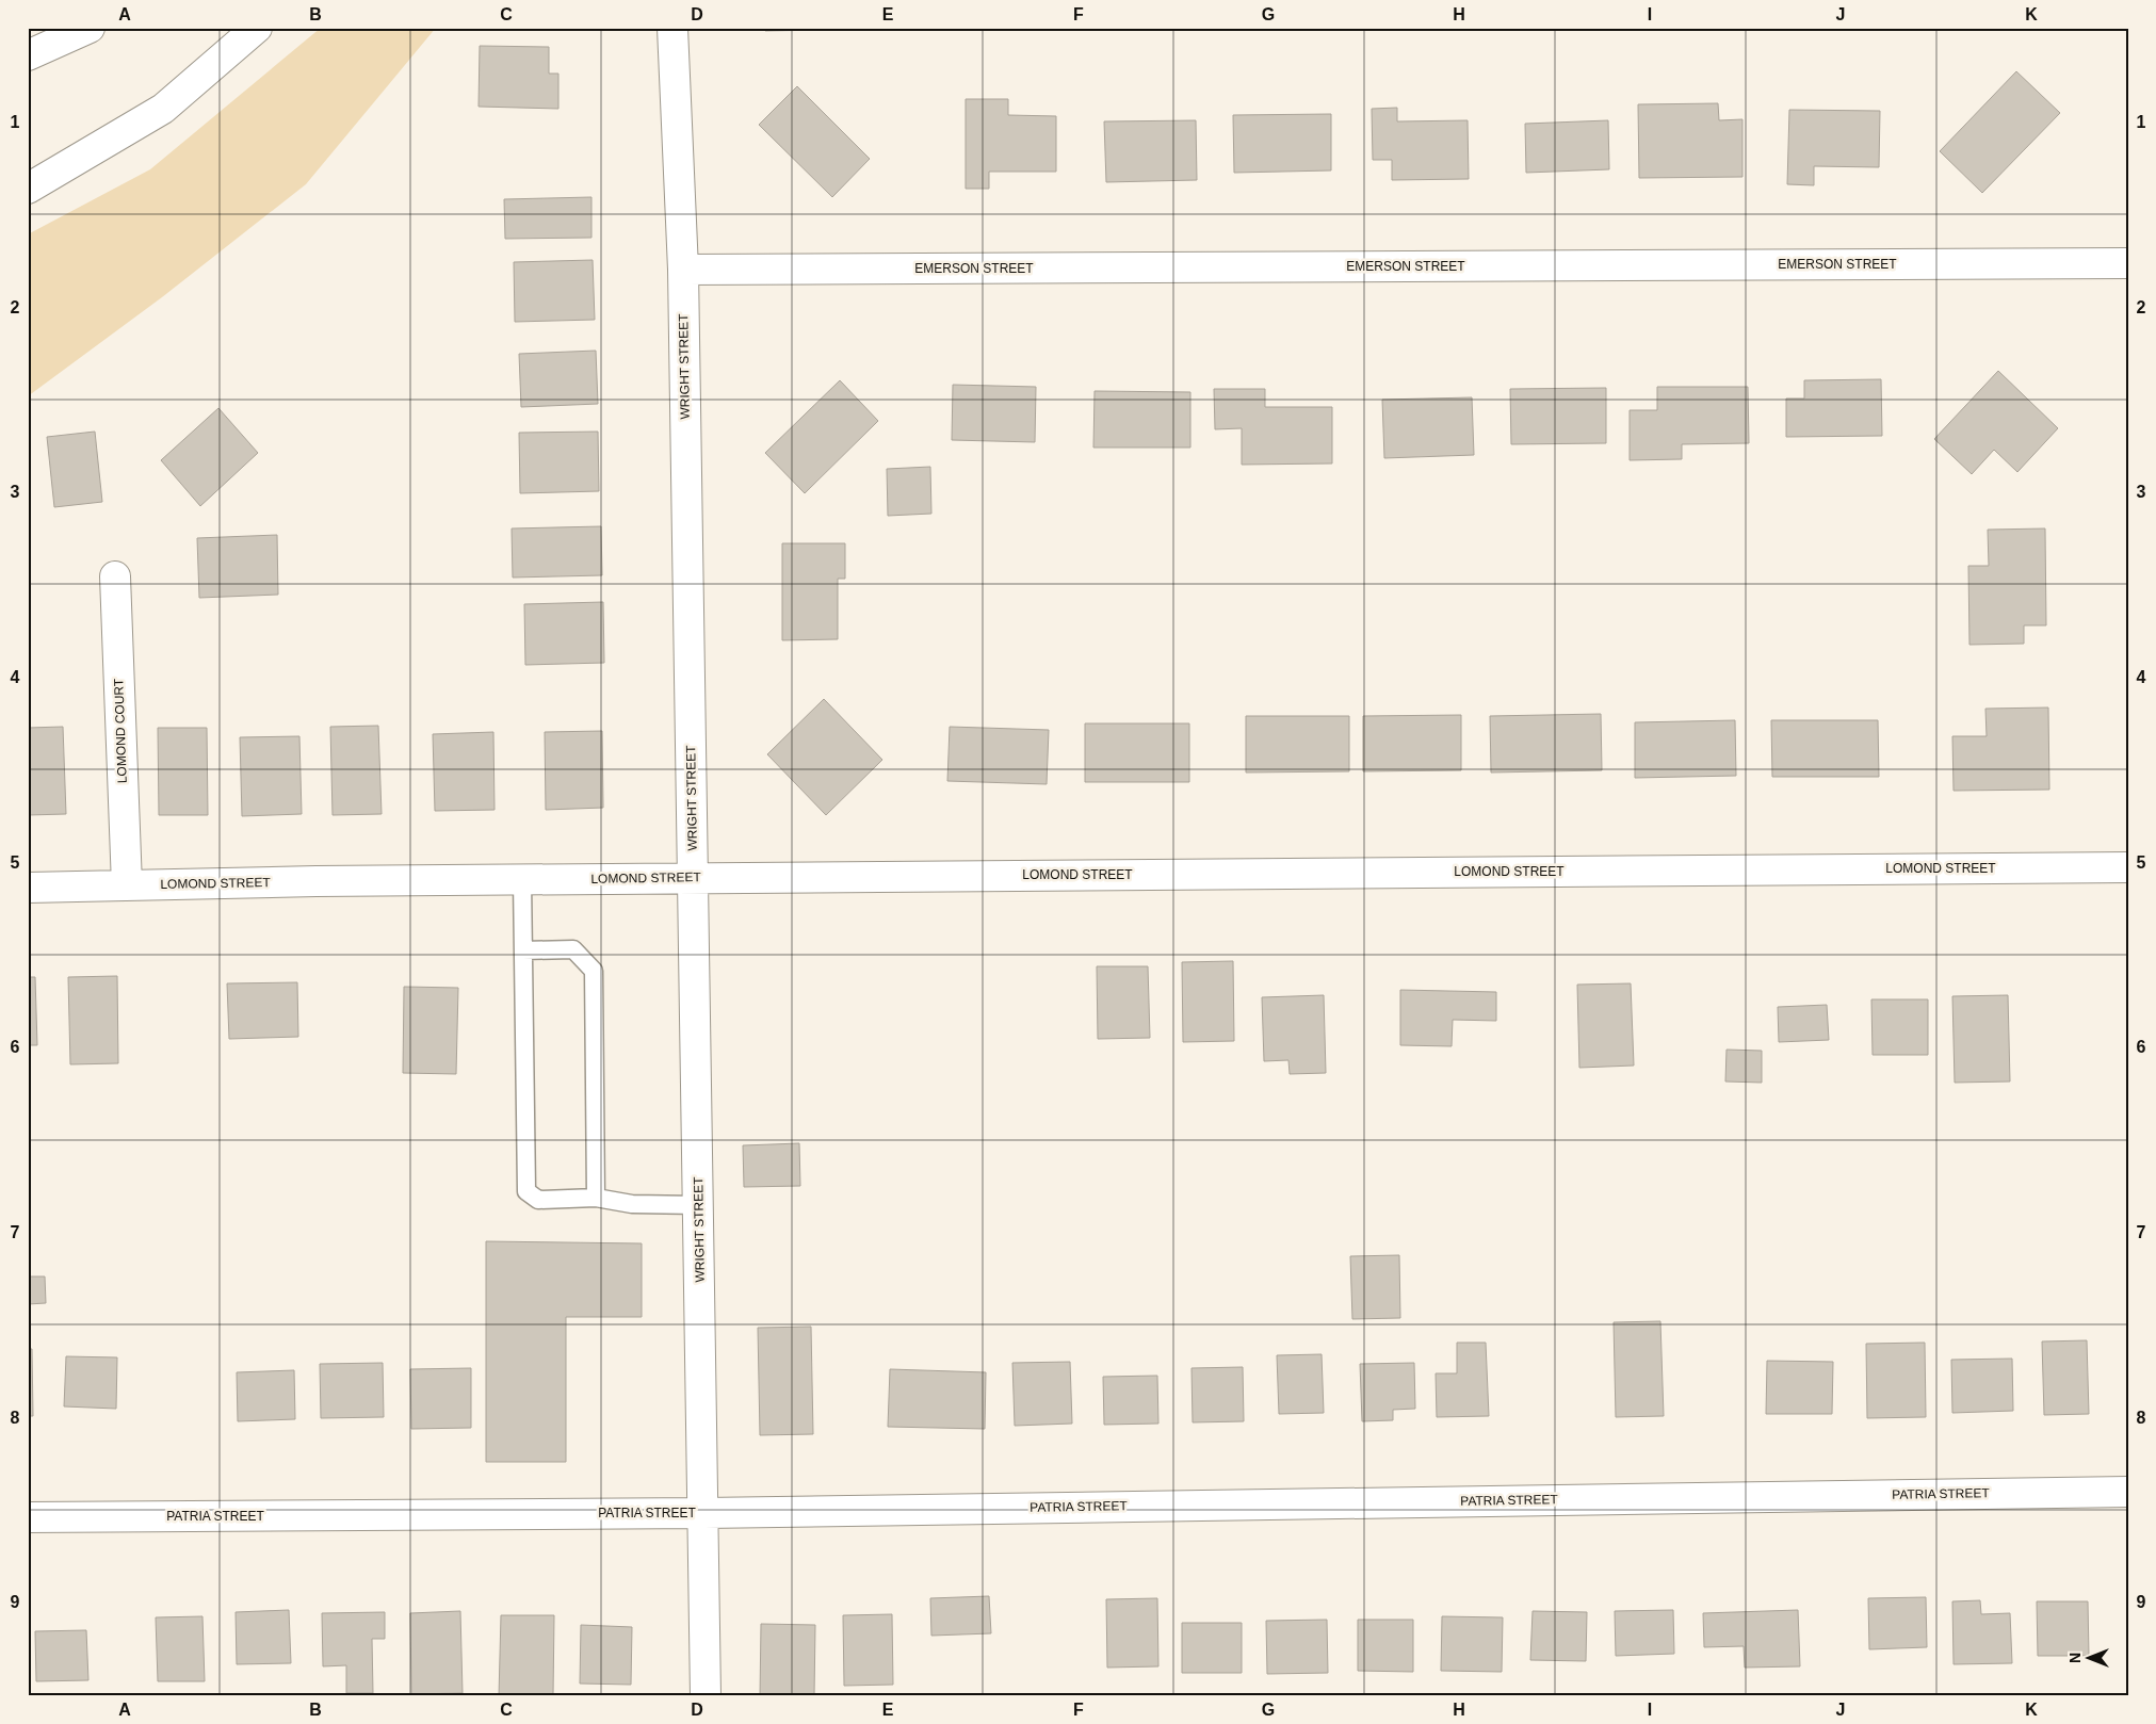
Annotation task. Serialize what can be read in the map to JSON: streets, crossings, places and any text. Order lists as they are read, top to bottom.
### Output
{
  "streets": {
    "main road": [
      "EMERSON STREET",
      "WRIGHT STREET",
      "LOMOND COURT",
      "LOMOND STREET",
      "PATRIA STREET"
    ]
  },
  "crossings": [
    ["EMERSON STREET", "WRIGHT STREET"],
    ["WRIGHT STREET", "LOMOND STREET"],
    ["WRIGHT STREET", "PATRIA STREET"],
    ["LOMOND COURT", "LOMOND STREET"]
  ],
  "north": "left",
  "grid": {
    "columns": [
      "A",
      "B",
      "C",
      "D",
      "E",
      "F",
      "G",
      "H",
      "I",
      "J",
      "K"
    ],
    "rows": [
      "1",
      "2",
      "3",
      "4",
      "5",
      "6",
      "7",
      "8",
      "9"
    ]
  }
}
